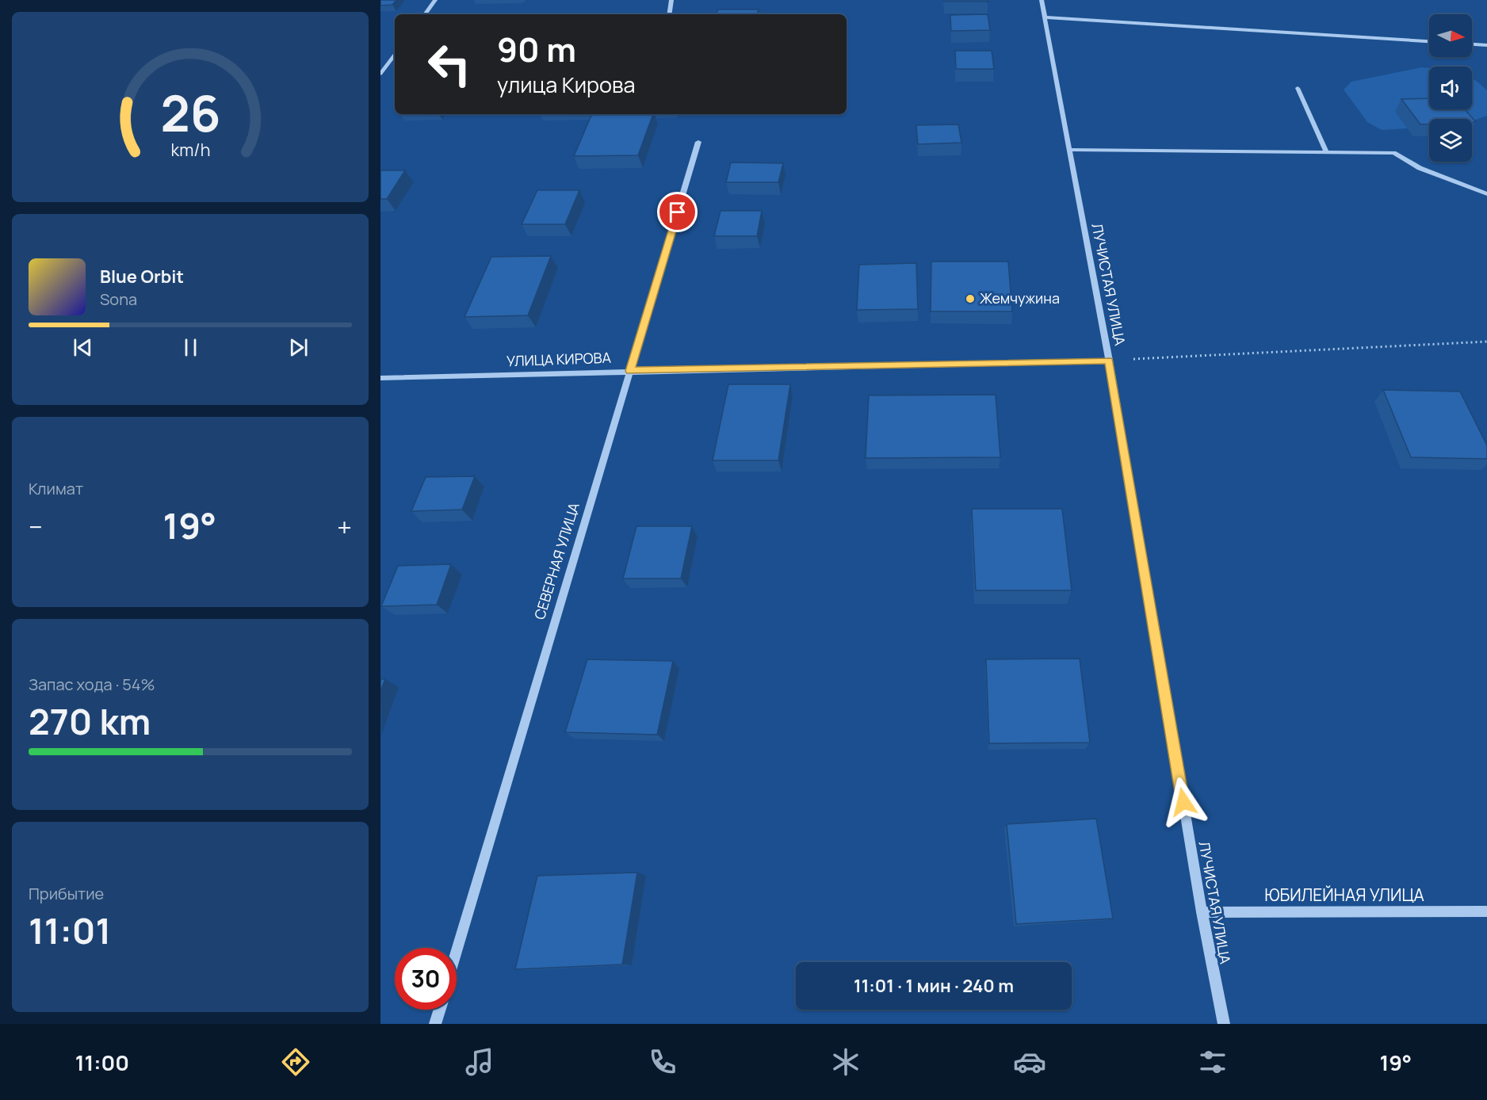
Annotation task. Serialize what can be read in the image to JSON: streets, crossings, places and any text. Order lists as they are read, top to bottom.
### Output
{
  "streets": {
    "street": [
      "ЛУЧИСТАЯ УЛИЦА",
      "УЛИЦА КИРОВА",
      "СЕВЕРНАЯ УЛИЦА",
      "ЮБИЛЕЙНАЯ УЛИЦА"
    ]
  },
  "crossings": [
    ["ЛУЧИСТАЯ УЛИЦА", "УЛИЦА КИРОВА"],
    ["ЛУЧИСТАЯ УЛИЦА", "ЮБИЛЕЙНАЯ УЛИЦА"],
    ["УЛИЦА КИРОВА", "СЕВЕРНАЯ УЛИЦА"]
  ],
  "places": ["Жемчужина"],
  "north": "right",
  "page": {
    "turn": ["90 m", "улица Кирова"],
    "song": ["Blue Orbit", "Sona"],
    "tile": [
      "Климат",
      ["Запас хода · 54%", "270 km"],
      ["Прибытие", "11:01"]
    ],
    "heat": ["−", "19°", "+"],
    "limit": "30",
    "trip": "11:01 · 1 мин · 240 m",
    "tabs": ["11:00", "19°"],
    "gauge": ["26", "km/h"]
  }
}
